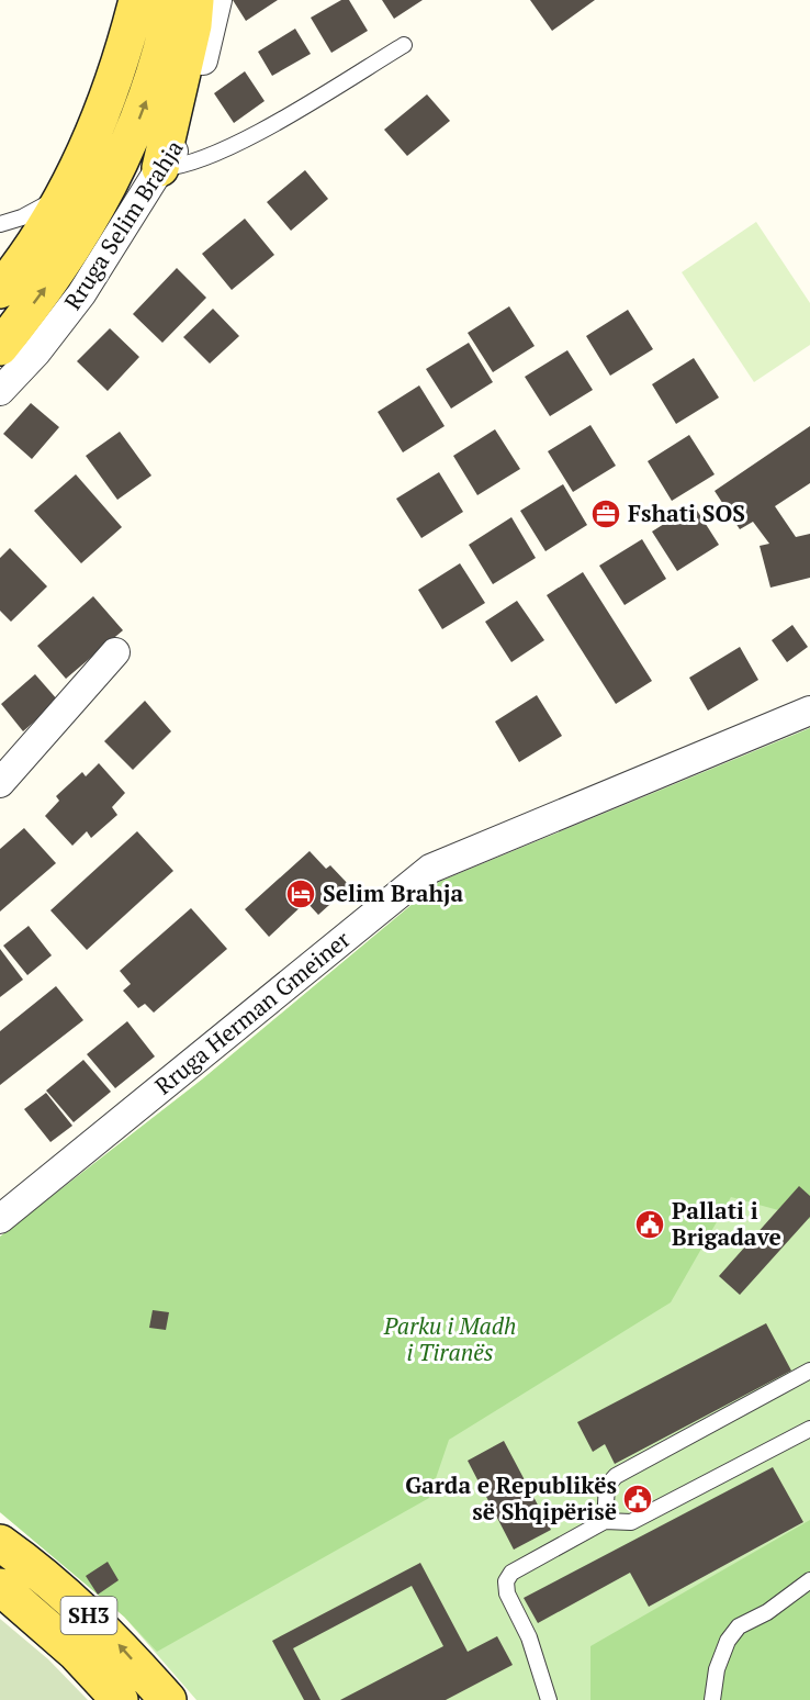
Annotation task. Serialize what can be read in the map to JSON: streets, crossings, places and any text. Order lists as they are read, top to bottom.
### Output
{
  "streets": {
    "main road": ["Rruga Selim Brahja", "SH3"],
    "street": ["Rruga Herman Gmeiner"]
  },
  "parks": ["Parku i Madh i Tiranës"],
  "places": {
    "office": ["Fshati SOS"],
    "hotel": ["Selim Brahja"],
    "public building": ["Pallati i Brigadave", "Garda e Republikës së Shqipërisë"]
  }
}
